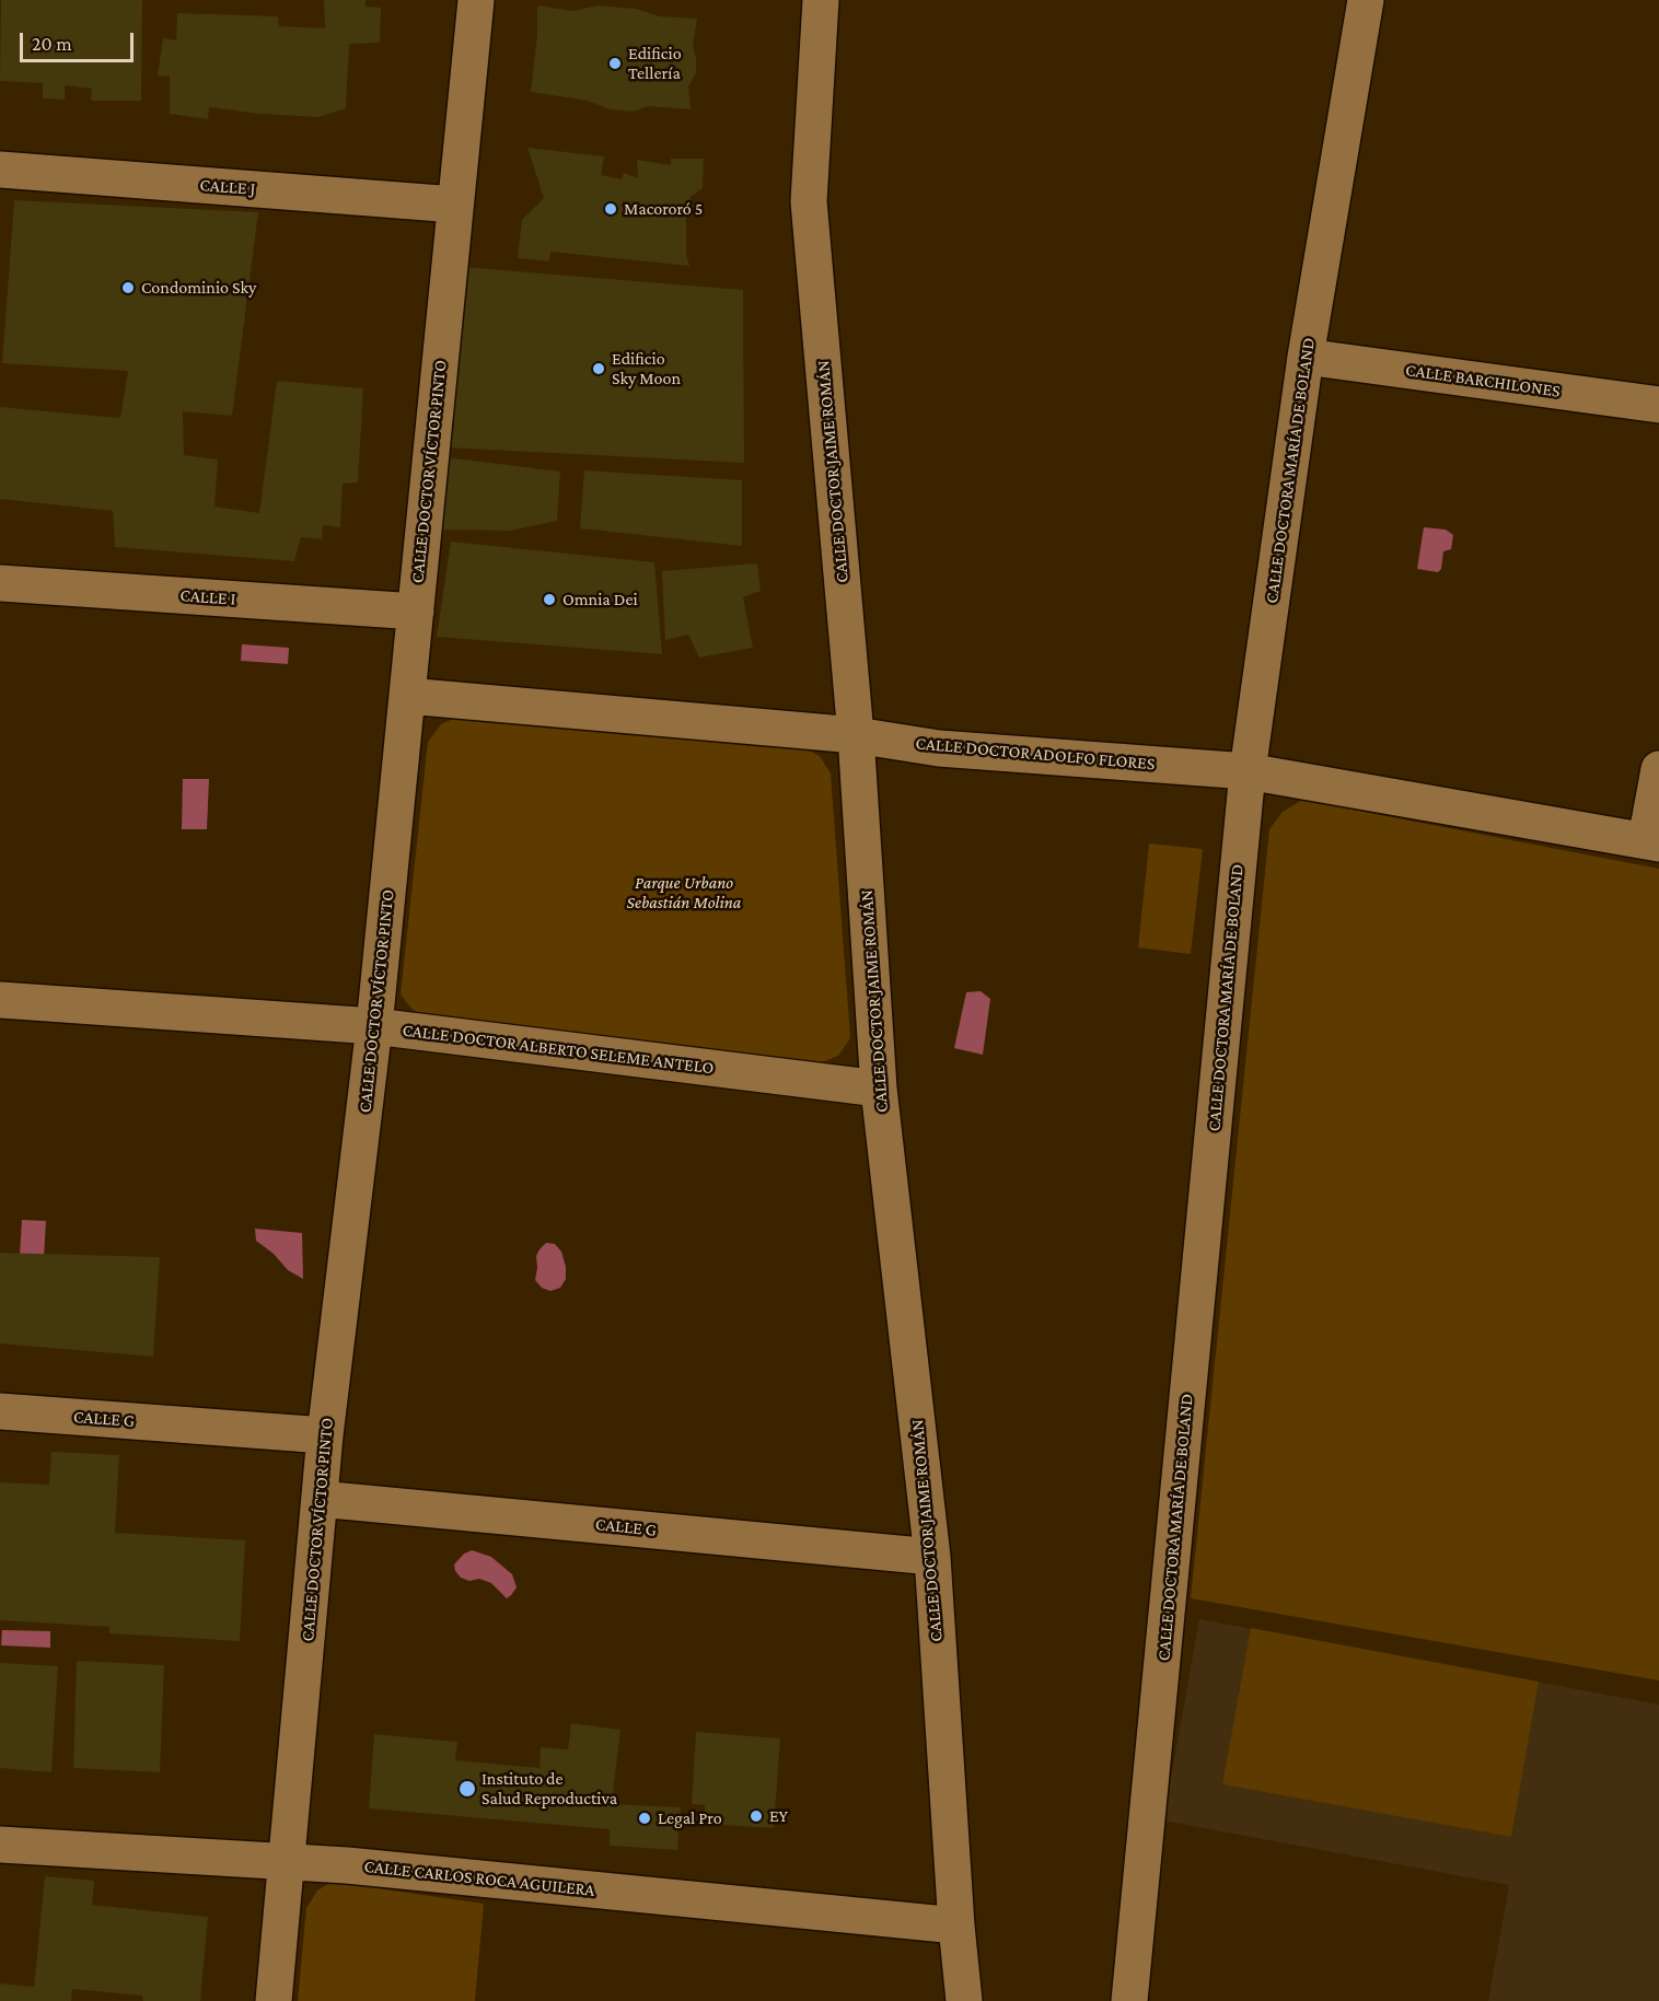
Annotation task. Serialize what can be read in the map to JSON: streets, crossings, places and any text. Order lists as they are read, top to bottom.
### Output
{
  "streets": {
    "street": [
      "CALLE J",
      "CALLE BARCHILONES",
      "CALLE DOCTORA MARÍA DE BOLAND",
      "CALLE DOCTOR VÍCTOR PINTO",
      "CALLE DOCTOR JAIME ROMÁN",
      "CALLE I",
      "CALLE DOCTOR ADOLFO FLORES",
      "CALLE DOCTOR ALBERTO SELEME ANTELO",
      "CALLE G",
      "CALLE CARLOS ROCA AGUILERA"
    ]
  },
  "crossings": [
    ["CALLE J", "CALLE DOCTOR VÍCTOR PINTO"],
    ["CALLE BARCHILONES", "CALLE DOCTORA MARÍA DE BOLAND"],
    ["CALLE DOCTORA MARÍA DE BOLAND", "CALLE DOCTOR ADOLFO FLORES"],
    ["CALLE DOCTOR VÍCTOR PINTO", "CALLE I"],
    ["CALLE DOCTOR VÍCTOR PINTO", "CALLE DOCTOR ADOLFO FLORES"],
    ["CALLE DOCTOR VÍCTOR PINTO", "CALLE DOCTOR ALBERTO SELEME ANTELO"],
    ["CALLE DOCTOR VÍCTOR PINTO", "CALLE G"],
    ["CALLE DOCTOR VÍCTOR PINTO", "CALLE CARLOS ROCA AGUILERA"],
    ["CALLE DOCTOR JAIME ROMÁN", "CALLE DOCTOR ADOLFO FLORES"],
    ["CALLE DOCTOR JAIME ROMÁN", "CALLE DOCTOR ALBERTO SELEME ANTELO"],
    ["CALLE DOCTOR JAIME ROMÁN", "CALLE G"],
    ["CALLE DOCTOR JAIME ROMÁN", "CALLE CARLOS ROCA AGUILERA"]
  ],
  "parks": ["Parque Urbano Sebastián Molina"],
  "places": [
    "Edificio Tellería",
    "Macororó 5",
    "Condominio Sky",
    "Edificio Sky Moon",
    "Omnia Dei",
    "Instituto de Salud Reproductiva",
    "EY",
    "Legal Pro"
  ],
  "scale_bar": "20 m"
}
